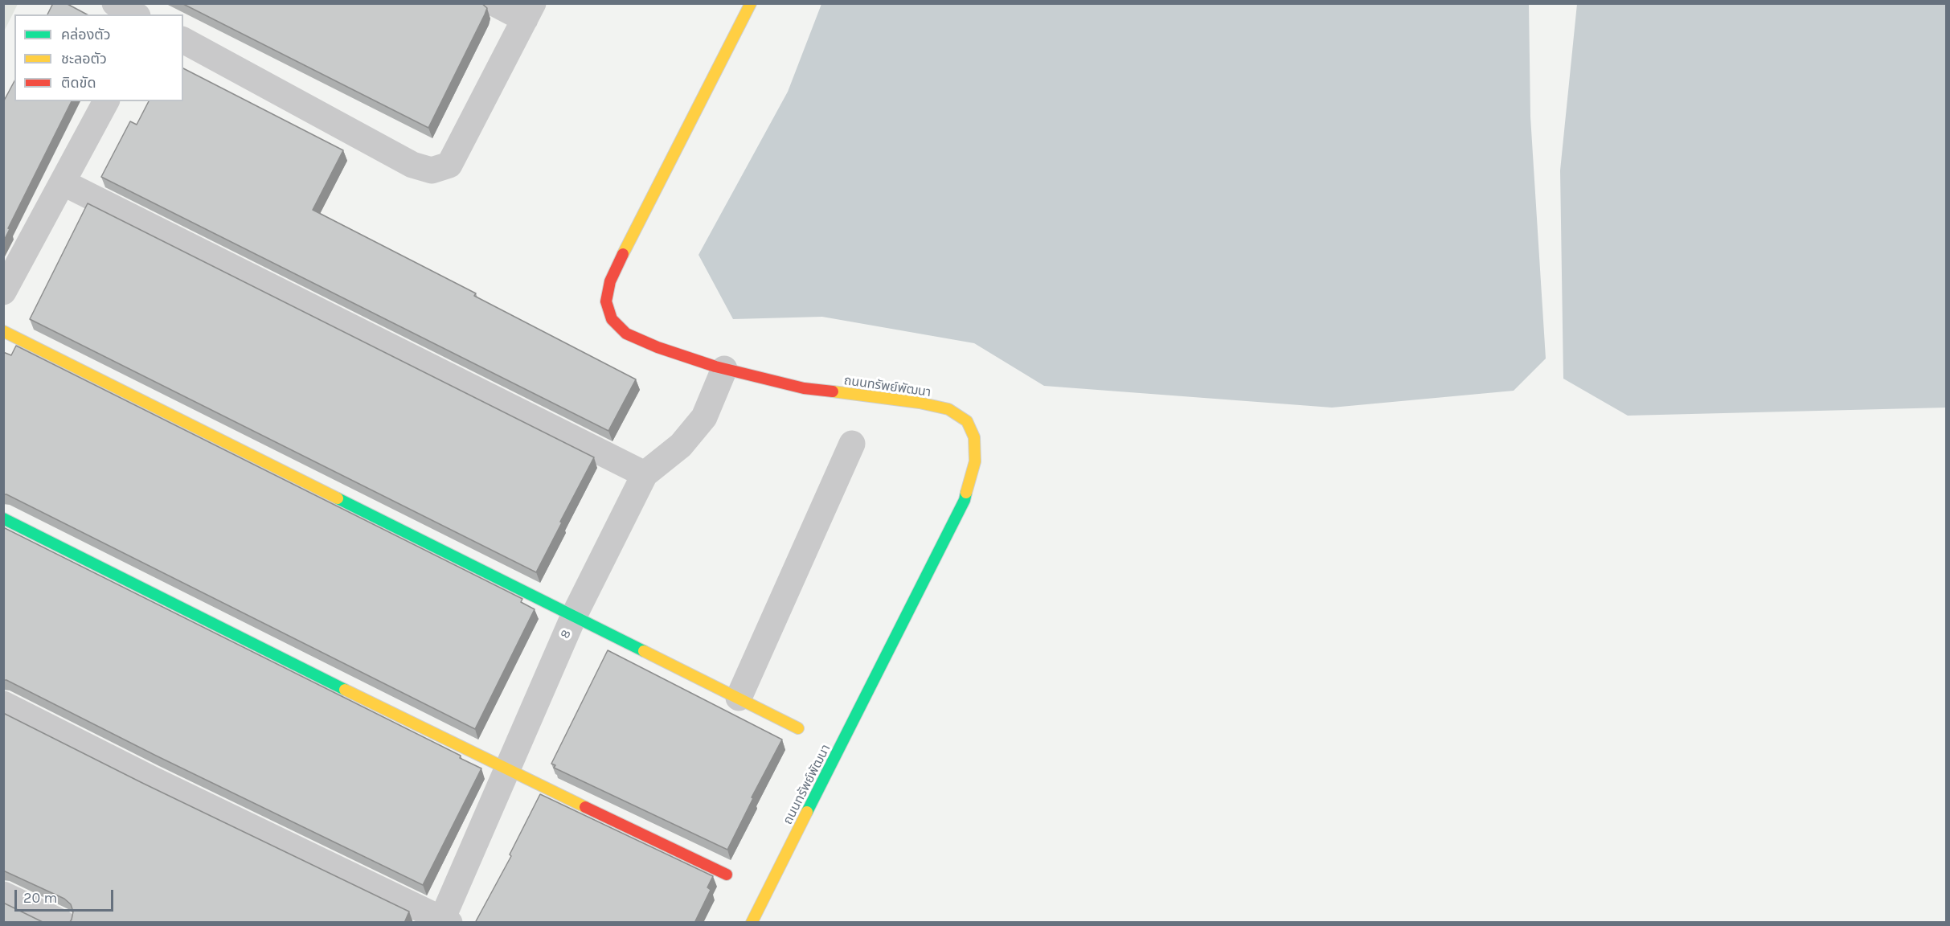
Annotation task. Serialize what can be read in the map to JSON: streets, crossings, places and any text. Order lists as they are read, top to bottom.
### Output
{
  "streets": {
    "street": ["ถนนทรัพย์พัฒนา", "8"]
  },
  "crossings": [
    ["ถนนทรัพย์พัฒนา", "8"]
  ],
  "legend": ["คล่องตัว", "ชะลอตัว", "ติดขัด"],
  "scale_bar": "20 m"
}
